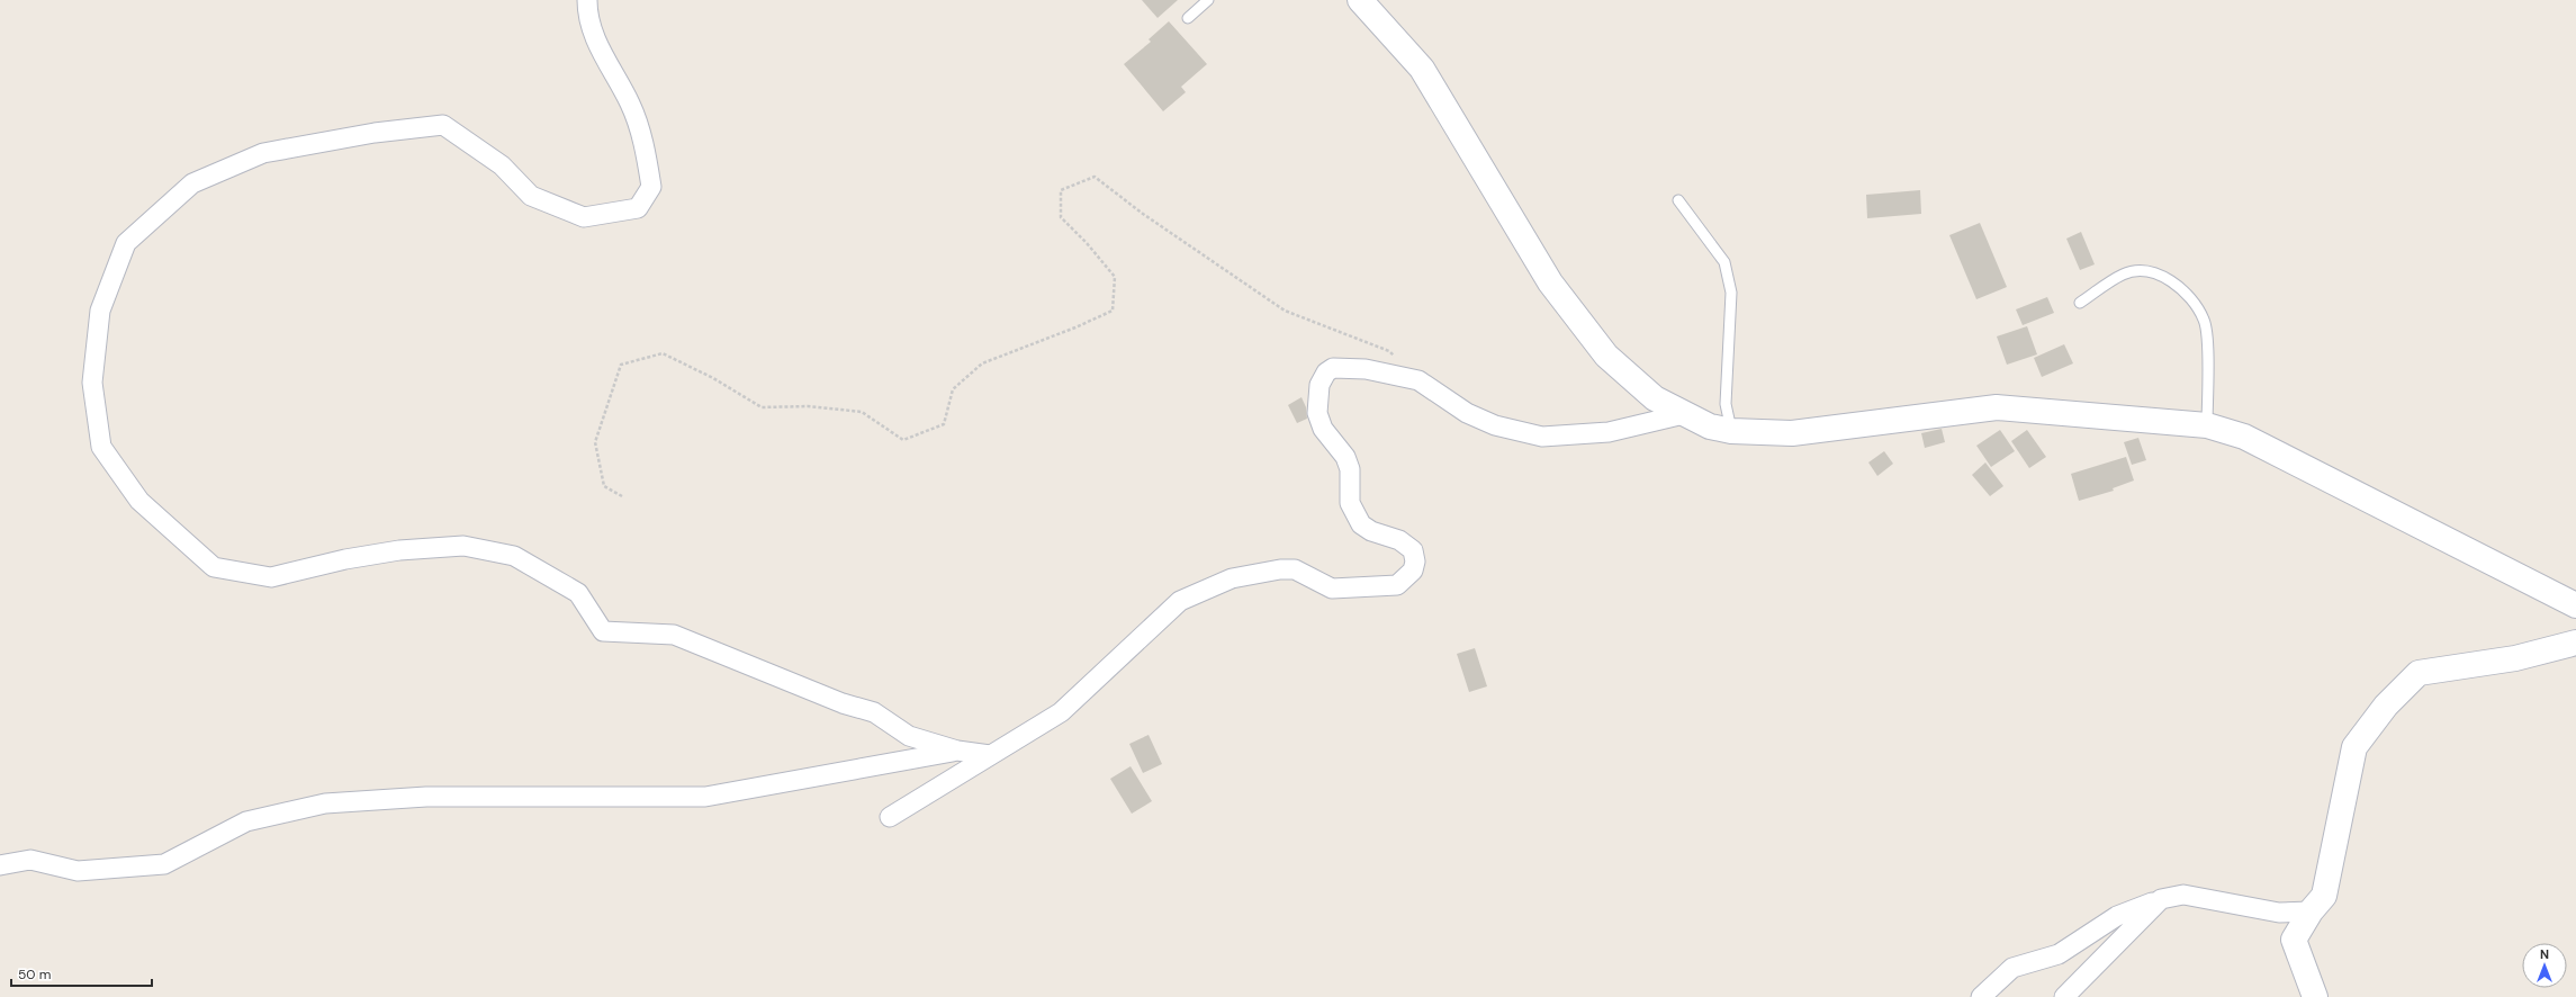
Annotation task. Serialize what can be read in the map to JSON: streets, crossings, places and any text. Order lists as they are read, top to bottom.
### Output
{
  "scale_bar": "50 m",
  "north": "top"
}
